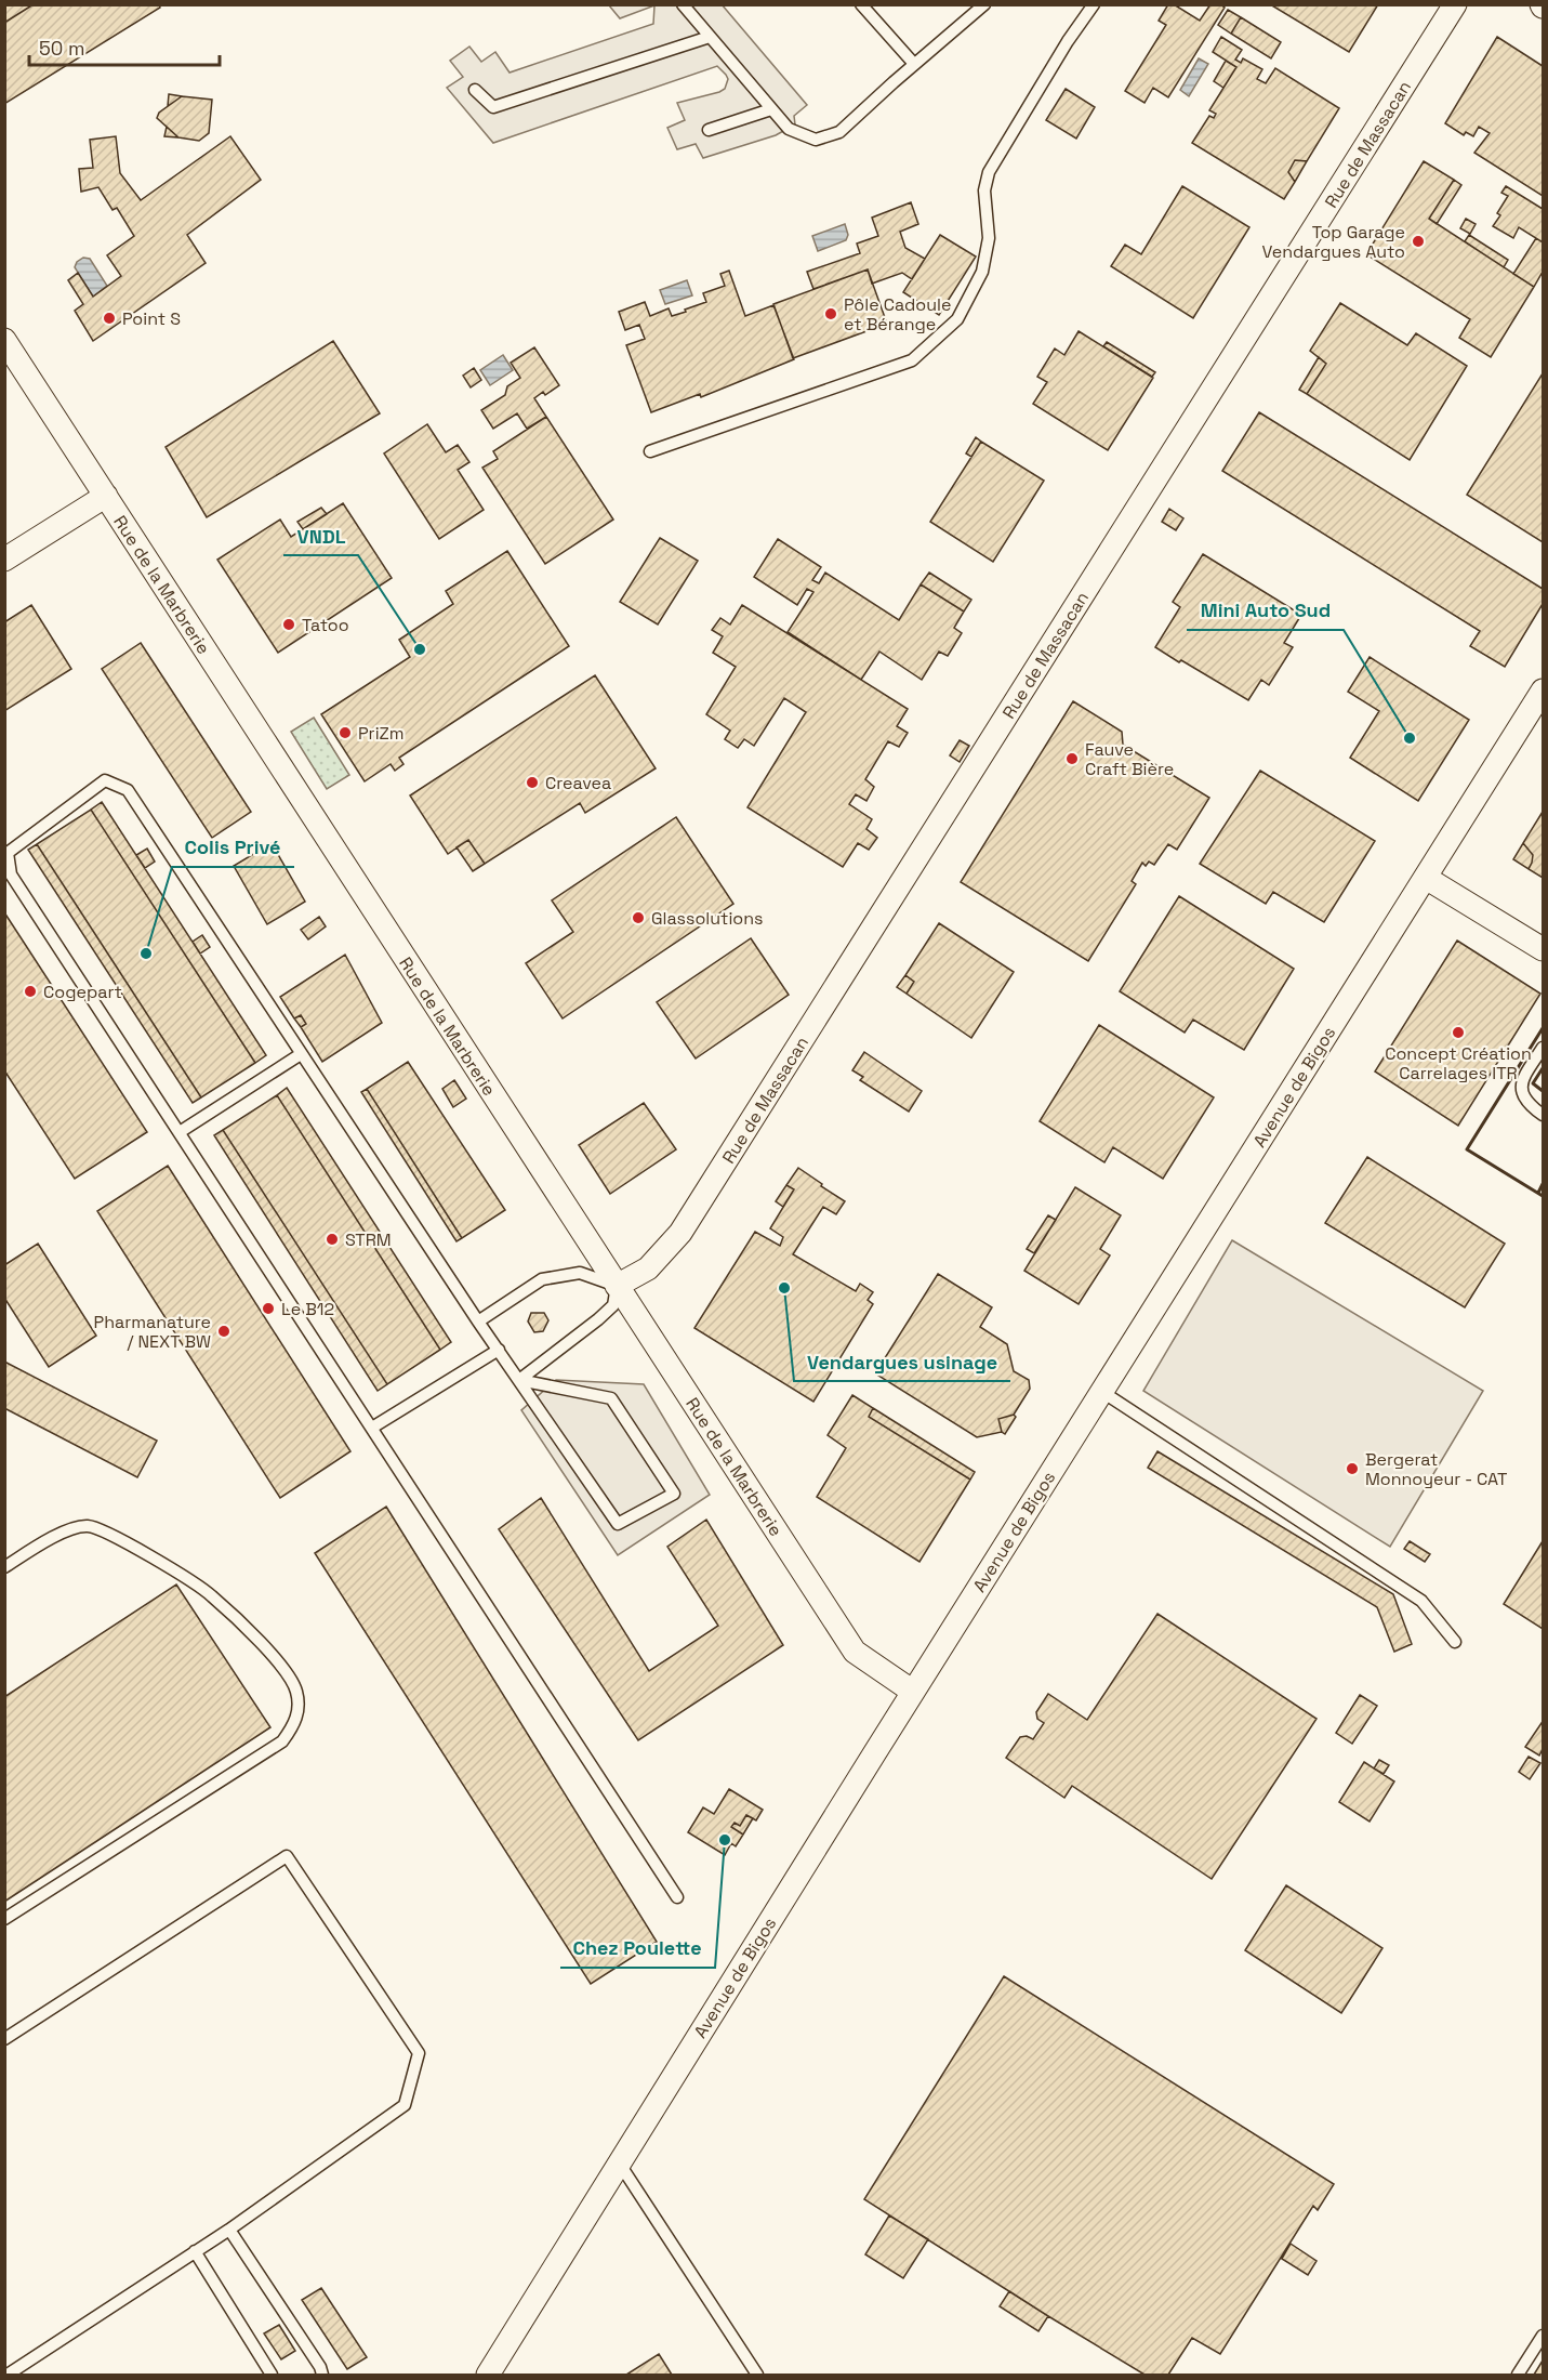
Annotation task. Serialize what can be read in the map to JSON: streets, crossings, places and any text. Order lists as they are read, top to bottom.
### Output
{
  "streets": {
    "street": ["Rue de Massacan", "Rue de la Marbrerie", "Avenue de Bigos"]
  },
  "crossings": [
    ["Rue de Massacan", "Rue de la Marbrerie"],
    ["Rue de la Marbrerie", "Avenue de Bigos"]
  ],
  "places": [
    "Top Garage Vendargues Auto",
    "Pôle Cadoule et Bérange",
    "Point S",
    "Tatoo",
    "VNDL",
    "PriZm",
    "Mini Auto Sud",
    "Fauve Craft Bière",
    "Creavea",
    "Glassolutions",
    "Colis Privé",
    "Cogepart",
    "Concept Création Carrelages ITR",
    "STRM",
    "Vendargues usinage",
    "Le B12",
    "Pharmanature / NEXT BW",
    "Bergerat Monnoyeur - CAT",
    "Chez Poulette"
  ],
  "scale_bar": "50 m"
}
